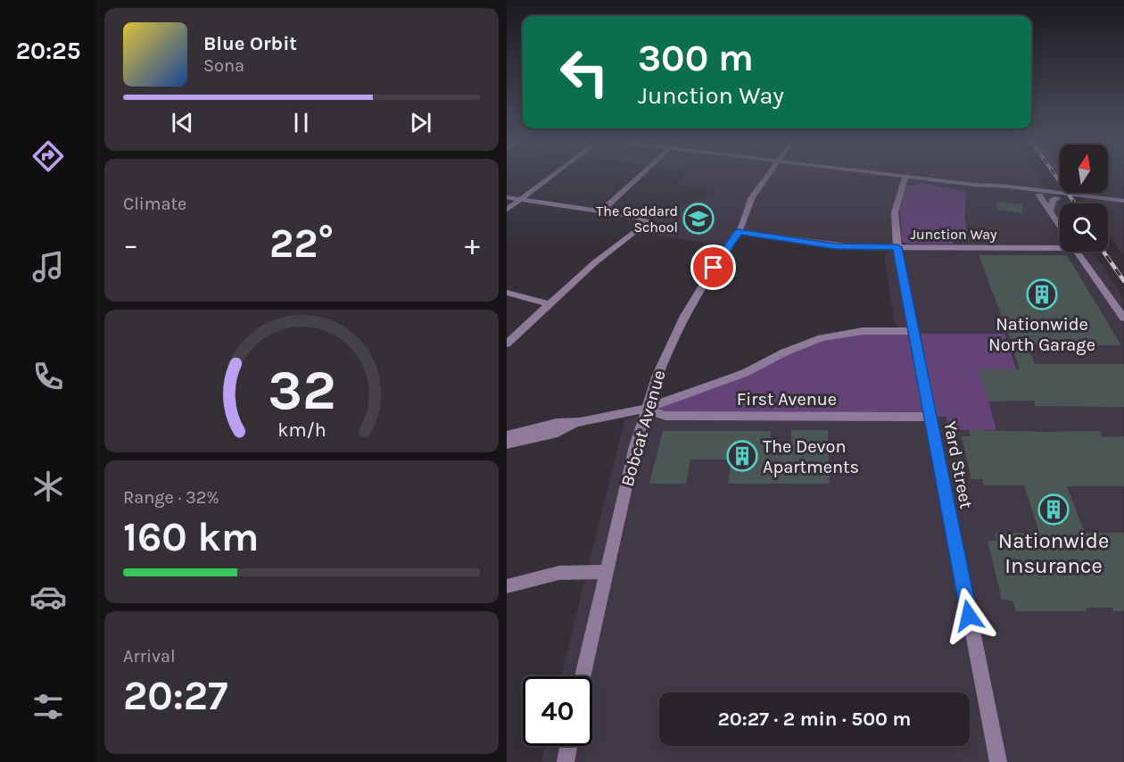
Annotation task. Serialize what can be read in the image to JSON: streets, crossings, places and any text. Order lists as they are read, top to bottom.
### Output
{
  "streets": {
    "street": [
      "Junction Way",
      "First Avenue",
      "Bobcat Avenue",
      "Yard Street"
    ]
  },
  "crossings": [
    ["Junction Way", "Bobcat Avenue"],
    ["Junction Way", "Yard Street"],
    ["First Avenue", "Bobcat Avenue"],
    ["First Avenue", "Yard Street"]
  ],
  "places": {
    "school or university": ["The Goddard School"],
    "building": ["Nationwide North Garage", "The Devon Apartments", "Nationwide Insurance"]
  },
  "north": "top",
  "page": {
    "tabs": "20:25",
    "turn": ["300 m", "Junction Way"],
    "song": ["Blue Orbit", "Sona"],
    "tile": [
      "Climate",
      ["Range · 32%", "160 km"],
      ["Arrival", "20:27"]
    ],
    "heat": ["−", "22°", "+"],
    "limit": "40",
    "trip": "20:27 · 2 min · 500 m",
    "gauge": ["32", "km/h"]
  }
}
